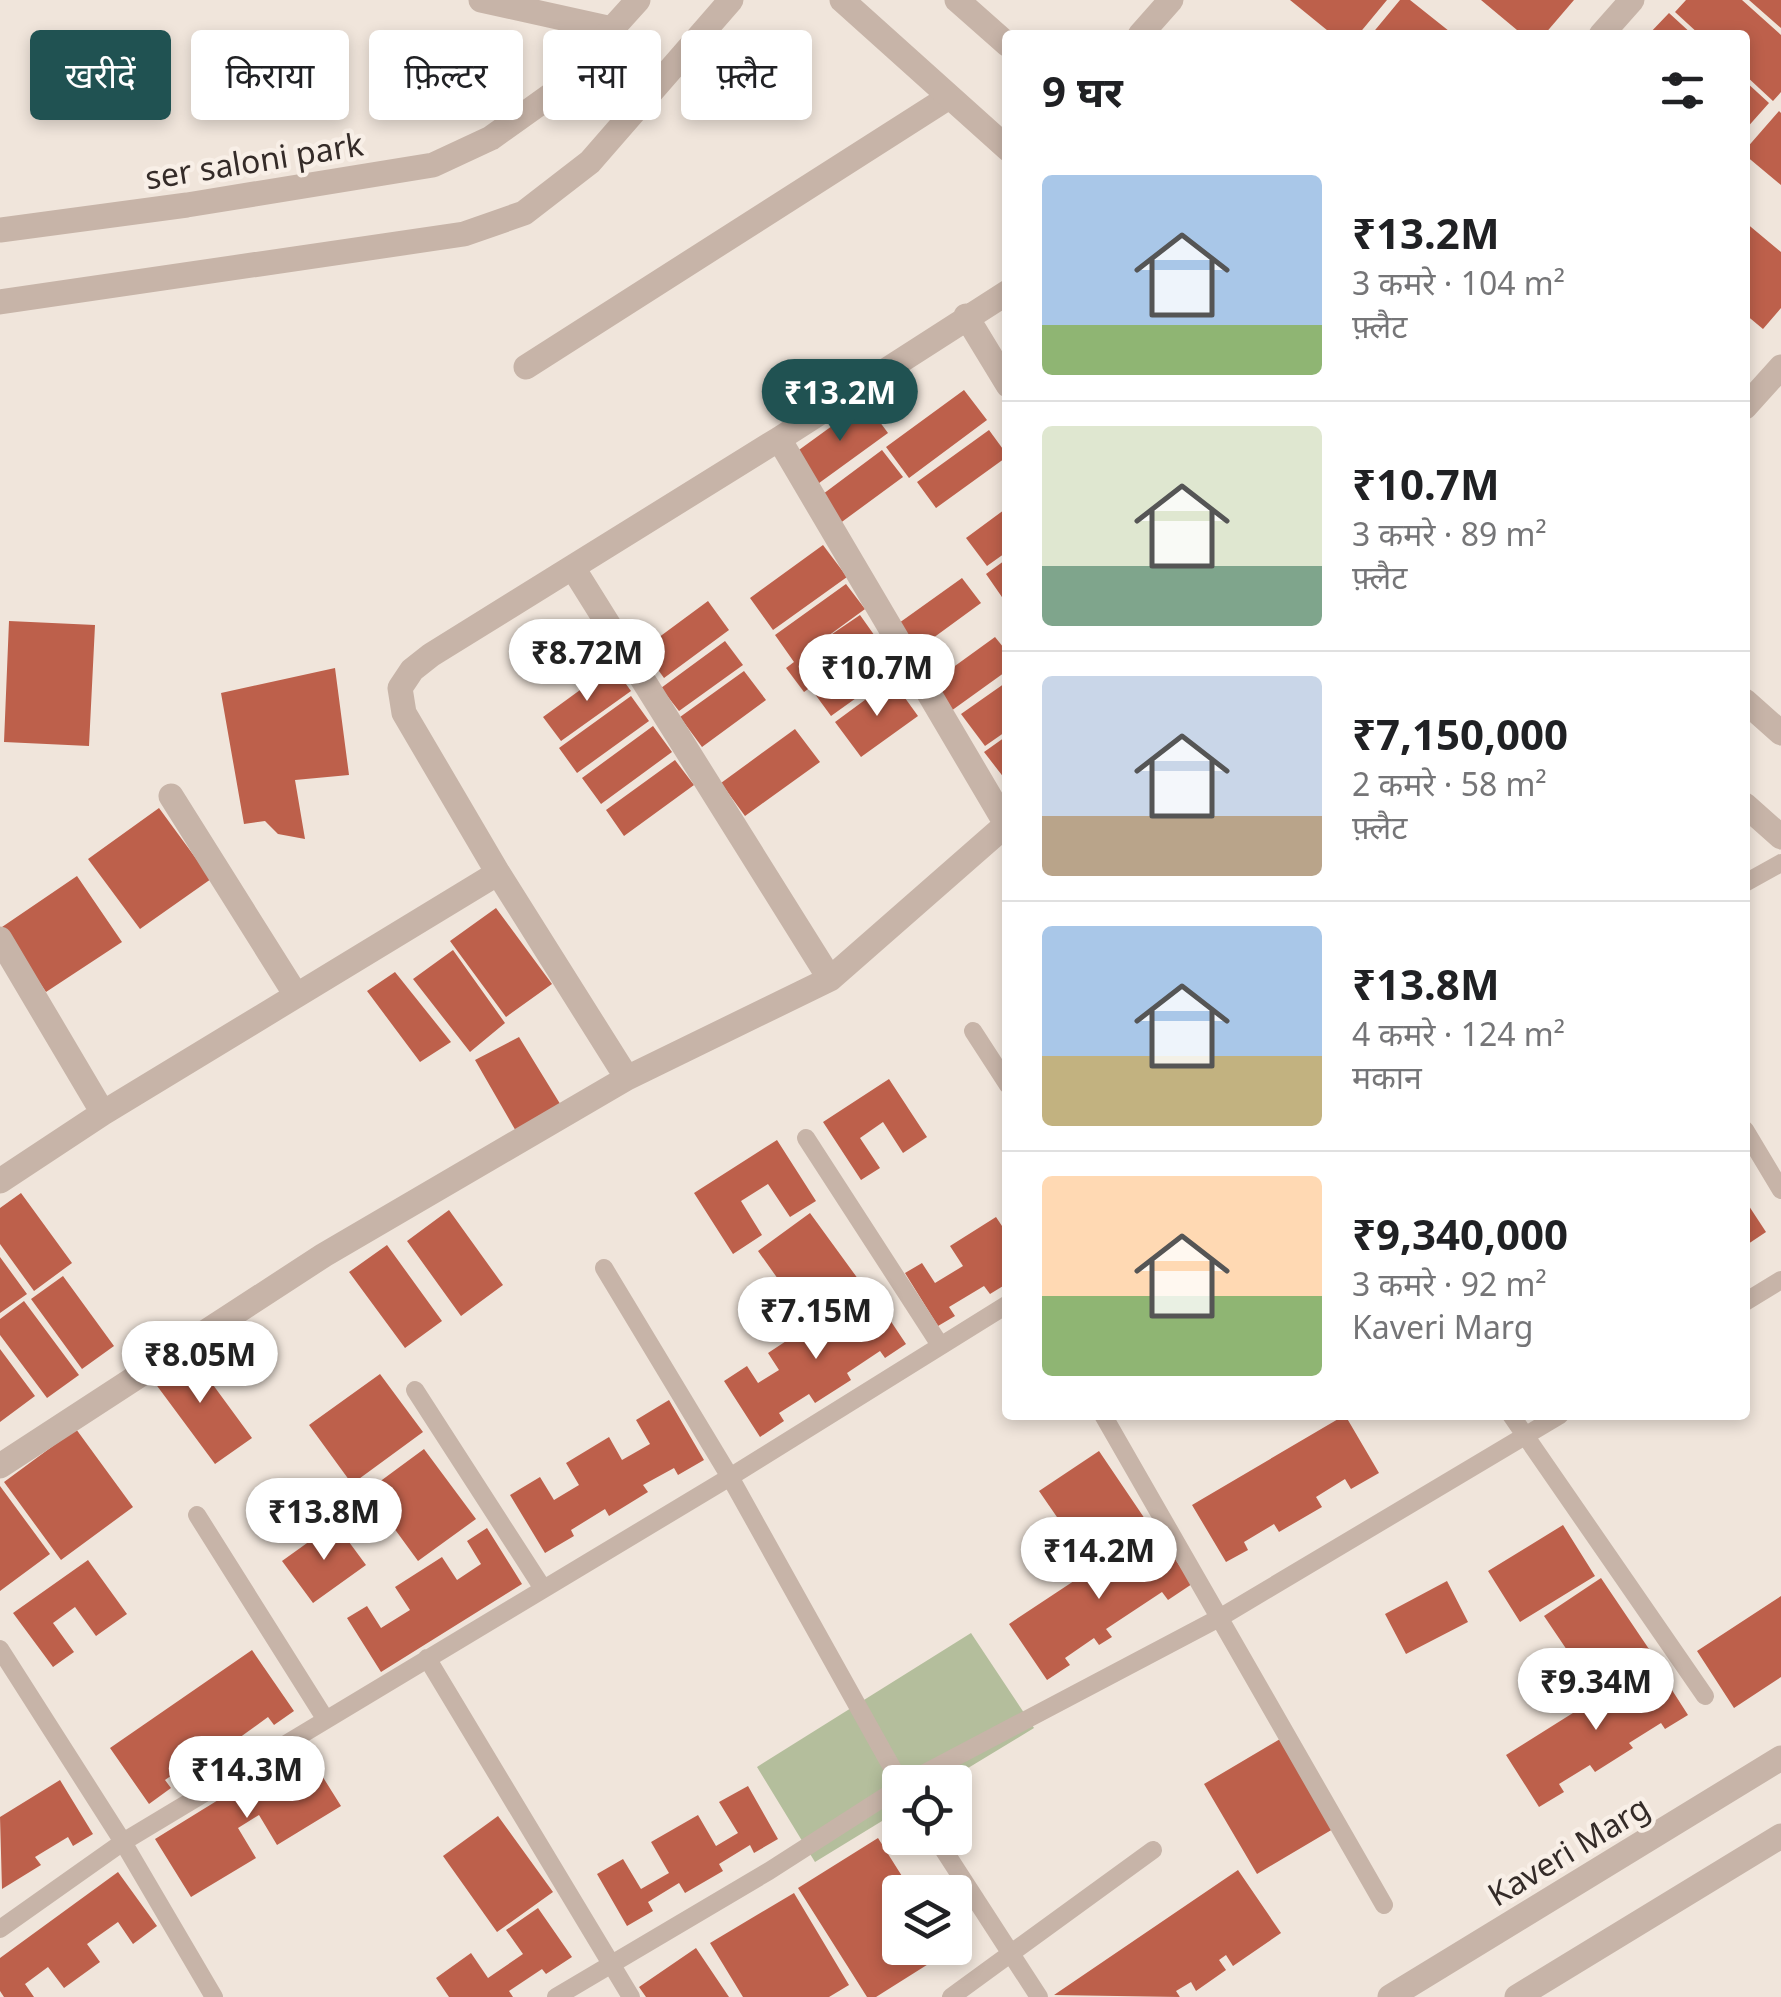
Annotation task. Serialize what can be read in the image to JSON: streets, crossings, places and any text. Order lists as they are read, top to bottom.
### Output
{
  "streets": {
    "street": ["ser saloni park", "Kaveri Marg"]
  },
  "page": {
    "chip": [
      "खरीदें",
      "किराया",
      "फ़िल्टर",
      "नया",
      "फ़्लैट"
    ],
    "heading": "9 घर",
    "list": [
      {
        "name": "₹13.2M",
        "note": "3 कमरे · 104 m² · फ़्लैट"
      },
      {
        "name": "₹10.7M",
        "note": "3 कमरे · 89 m² · फ़्लैट"
      },
      {
        "name": "₹7,150,000",
        "note": "2 कमरे · 58 m² · फ़्लैट"
      },
      {
        "name": "₹13.8M",
        "note": "4 कमरे · 124 m² · मकान"
      },
      {
        "name": "₹9,340,000",
        "note": "3 कमरे · 92 m² · Kaveri Marg"
      }
    ],
    "price": [
      "₹13.2M",
      "₹8.72M",
      "₹10.7M",
      "₹7.15M",
      "₹8.05M",
      "₹13.8M",
      "₹14.2M",
      "₹9.34M",
      "₹14.3M"
    ]
  }
}
